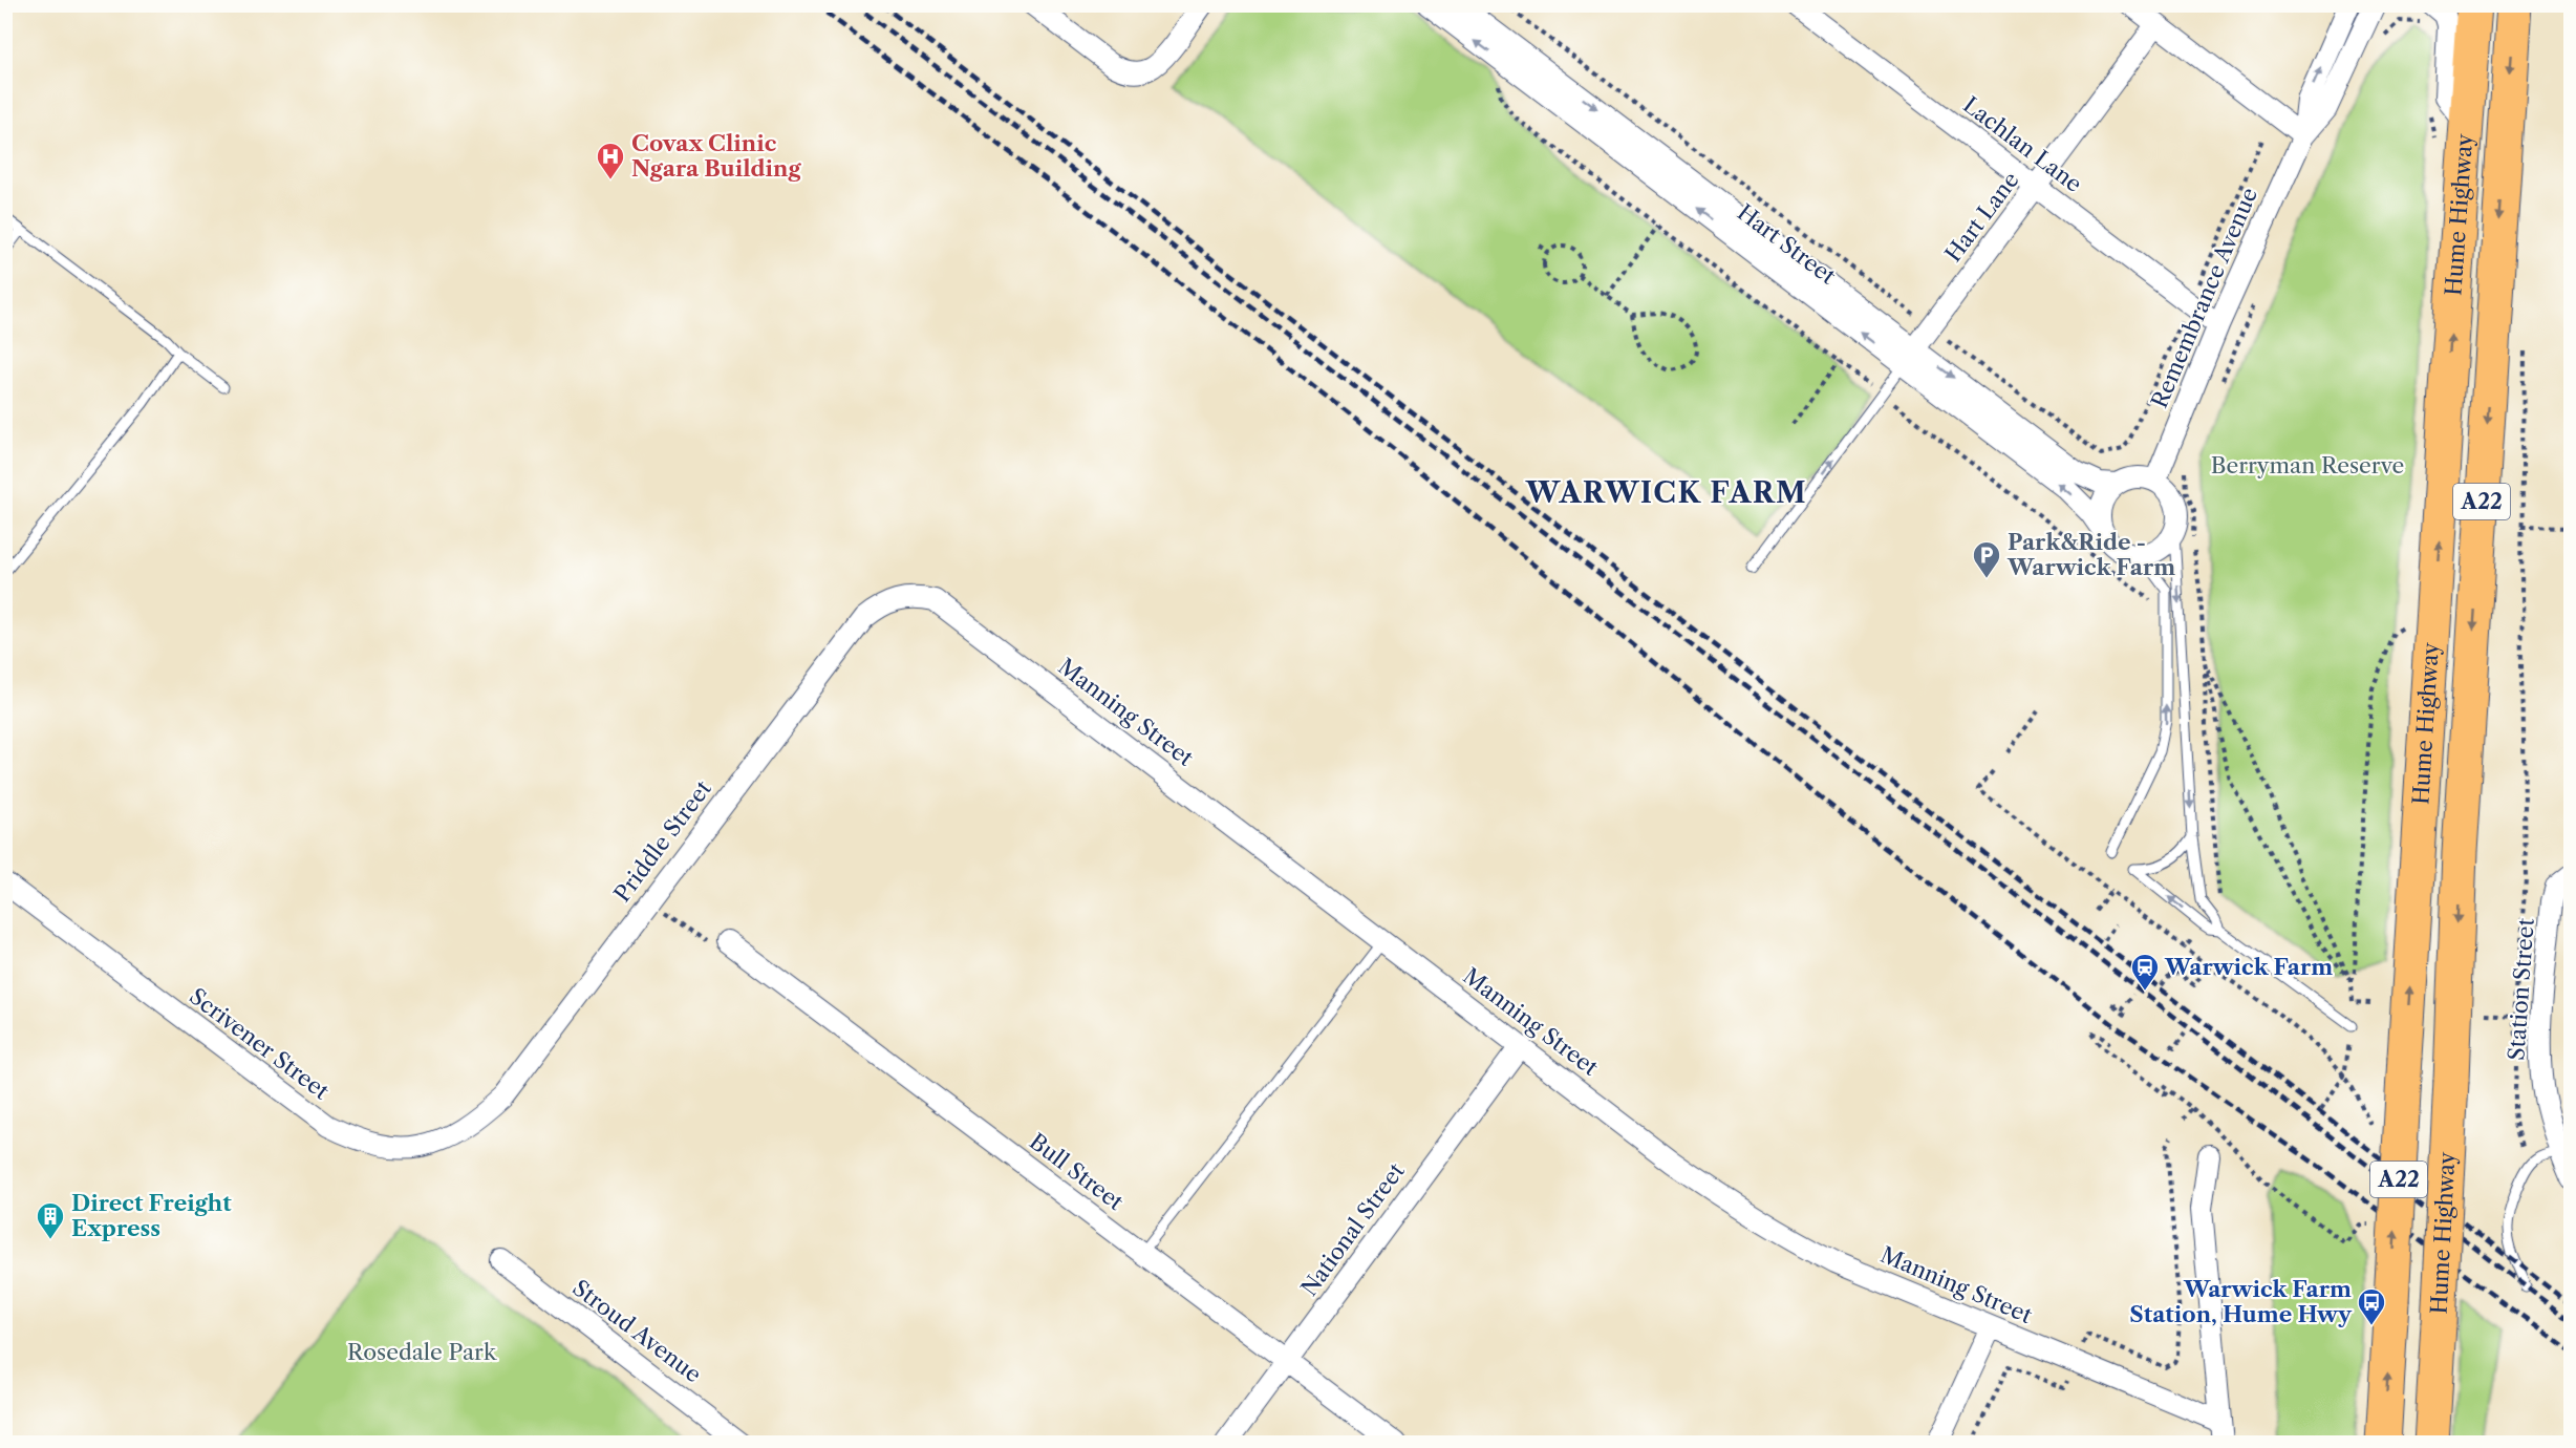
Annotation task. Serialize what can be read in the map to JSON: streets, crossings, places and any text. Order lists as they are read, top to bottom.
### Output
{
  "streets": {
    "highway": ["Hume Highway", "A22"],
    "street": [
      "Lachlan Lane",
      "Hart Lane",
      "Hart Street",
      "Remembrance Avenue",
      "Manning Street",
      "Priddle Street",
      "Station Street",
      "Scrivener Street",
      "Bull Street",
      "National Street",
      "Stroud Avenue"
    ]
  },
  "crossings": [
    ["Lachlan Lane", "Hart Lane"],
    ["Lachlan Lane", "Remembrance Avenue"],
    ["Hart Lane", "Hart Street"],
    ["Hart Street", "Remembrance Avenue"],
    ["Manning Street", "Priddle Street"],
    ["Manning Street", "National Street"],
    ["Priddle Street", "Scrivener Street"],
    ["Bull Street", "National Street"]
  ],
  "districts": ["WARWICK FARM"],
  "parks": ["Berryman Reserve", "Rosedale Park"],
  "places": {
    "hospital": ["Covax Clinic Ngara Building"],
    "parking": ["Park&Ride - Warwick Farm"],
    "station": ["Warwick Farm"],
    "building": ["Direct Freight Express"],
    "bus stop": ["Warwick Farm Station, Hume Hwy"]
  }
}
